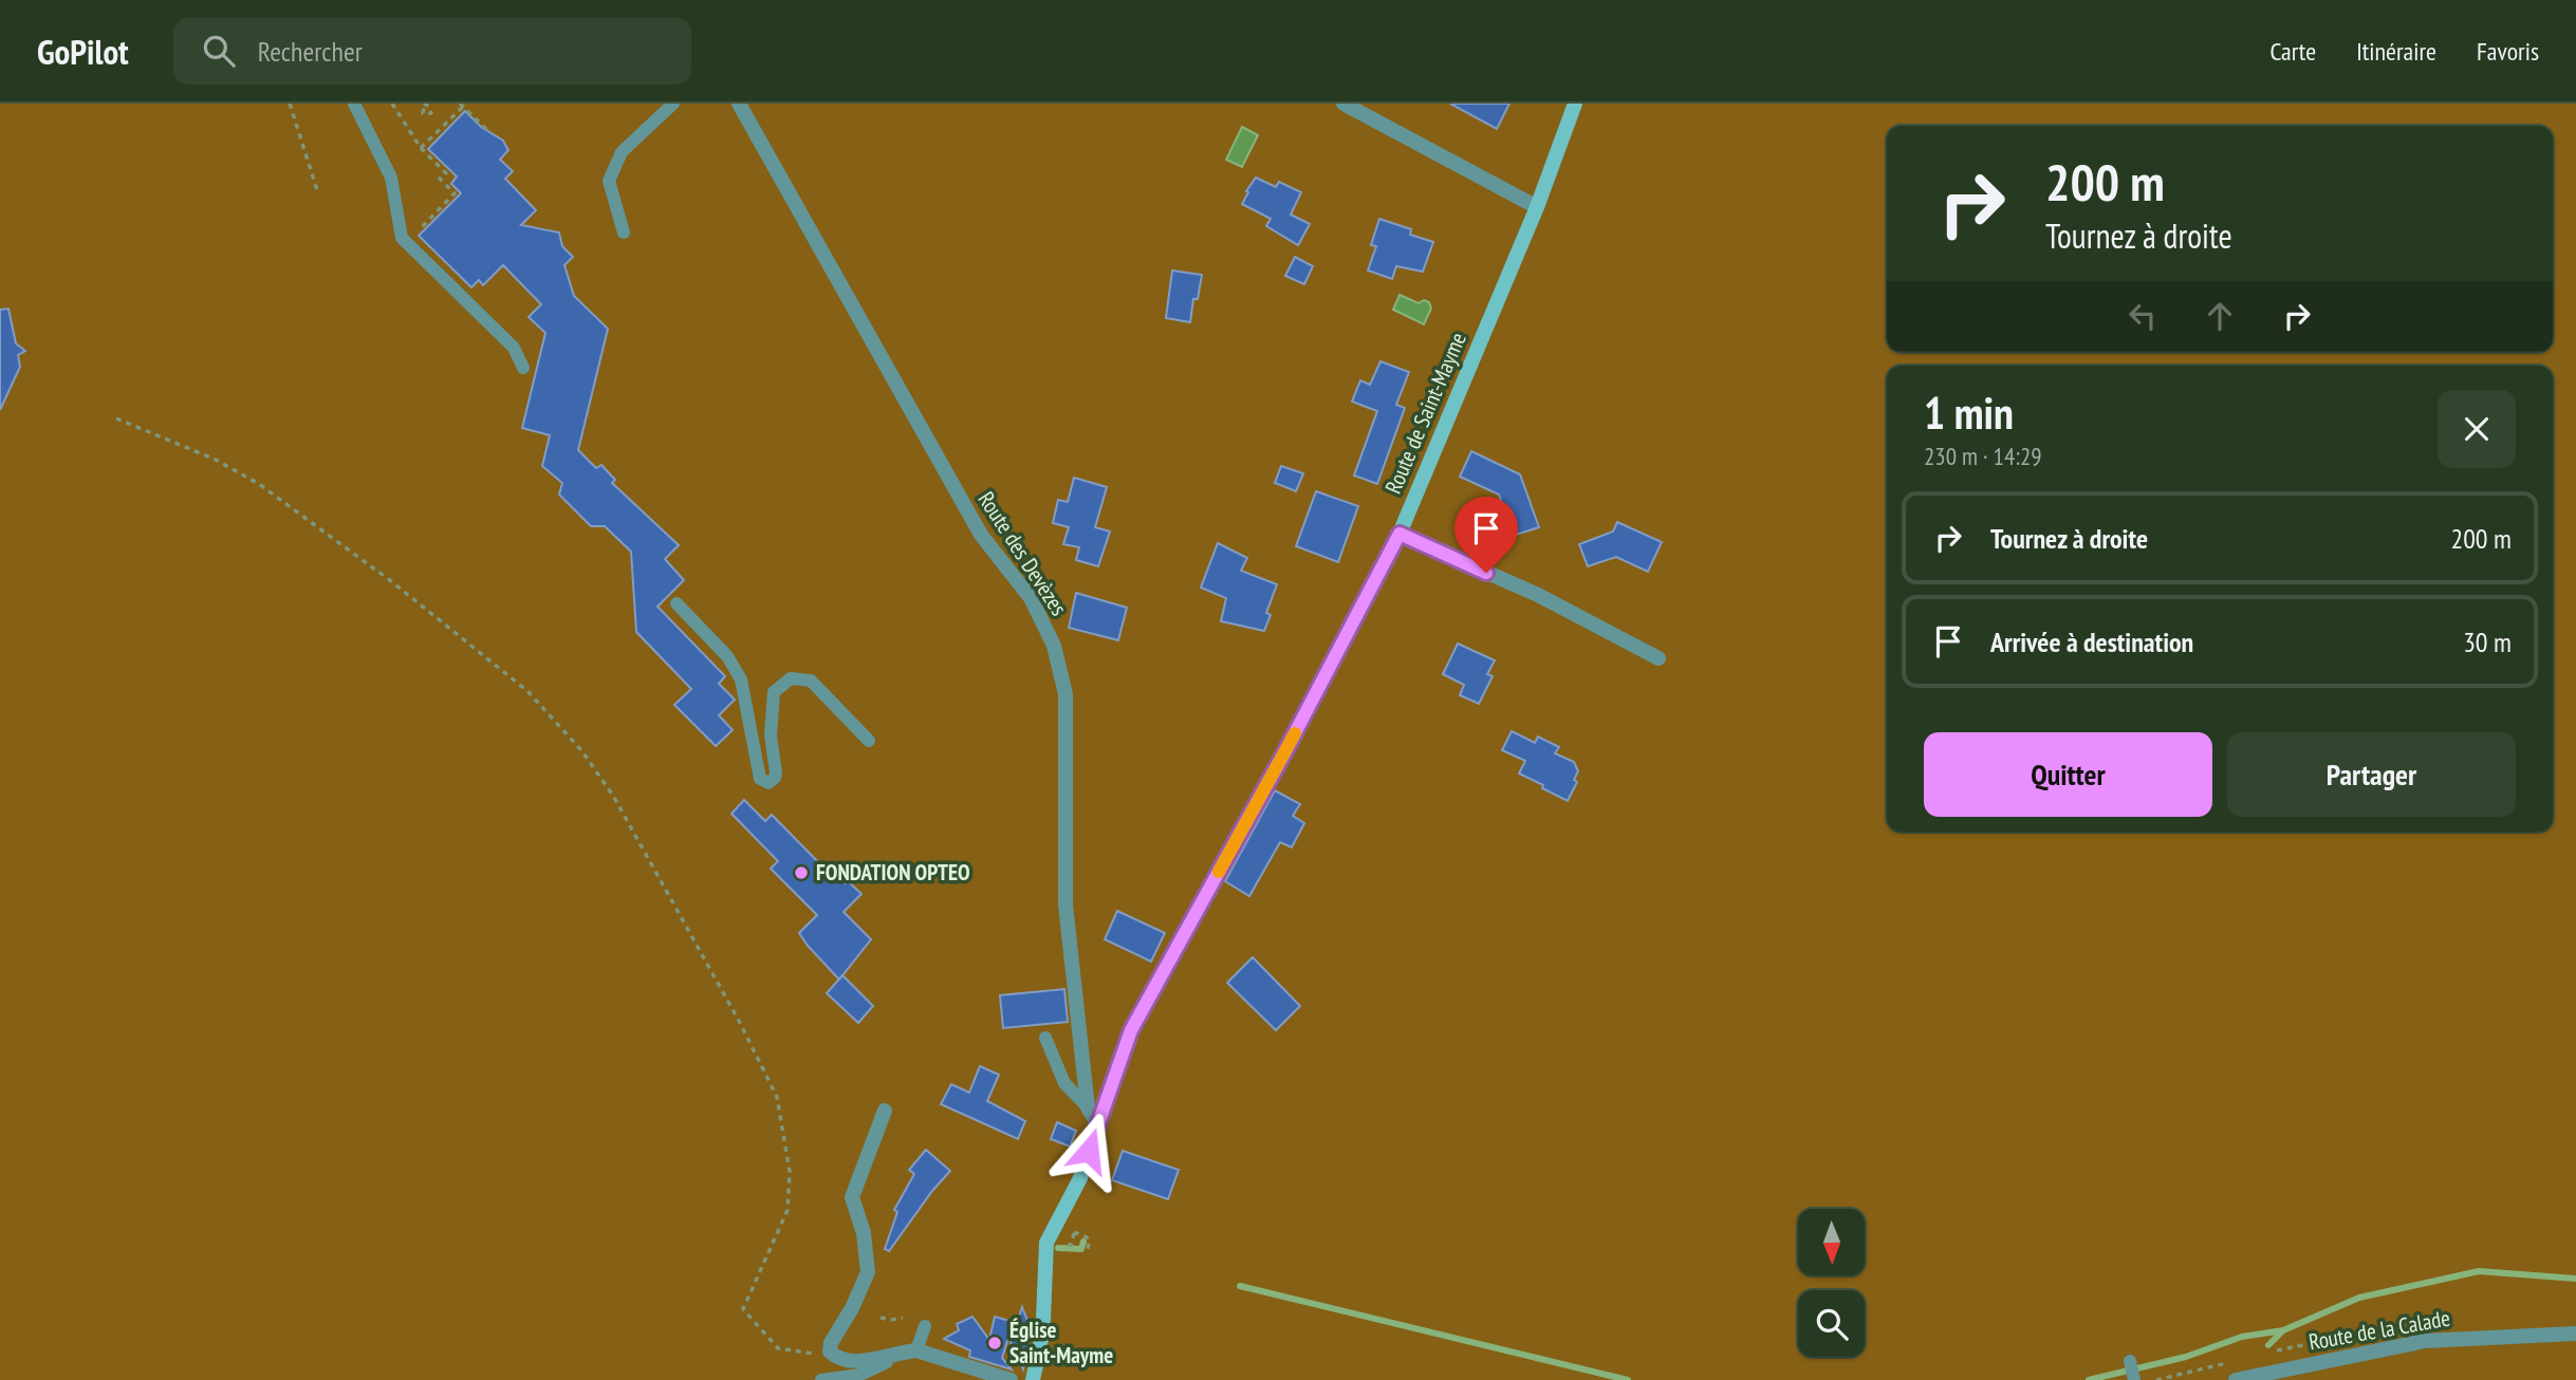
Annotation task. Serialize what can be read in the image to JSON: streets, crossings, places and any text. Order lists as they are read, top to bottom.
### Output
{
  "streets": {
    "street": ["Route de Saint-Mayme", "Route des Devèzes", "Route de la Calade"]
  },
  "crossings": [
    ["Route de Saint-Mayme", "Route des Devèzes"]
  ],
  "places": ["FONDATION OPTEO", "Église Saint-Mayme"],
  "north": "bottom",
  "page": {
    "header": "GoPilot",
    "search": "Rechercher",
    "nav": ["Carte", "Itinéraire", "Favoris"],
    "turn": ["200 m", "Tournez à droite"],
    "heading": ["1 min", "230 m · 14:29"],
    "list": [
      {
        "name": "Tournez à droite",
        "value": "200 m"
      },
      {
        "name": "Arrivée à destination",
        "value": "30 m"
      }
    ],
    "buttons": ["Quitter", "Partager"]
  }
}
